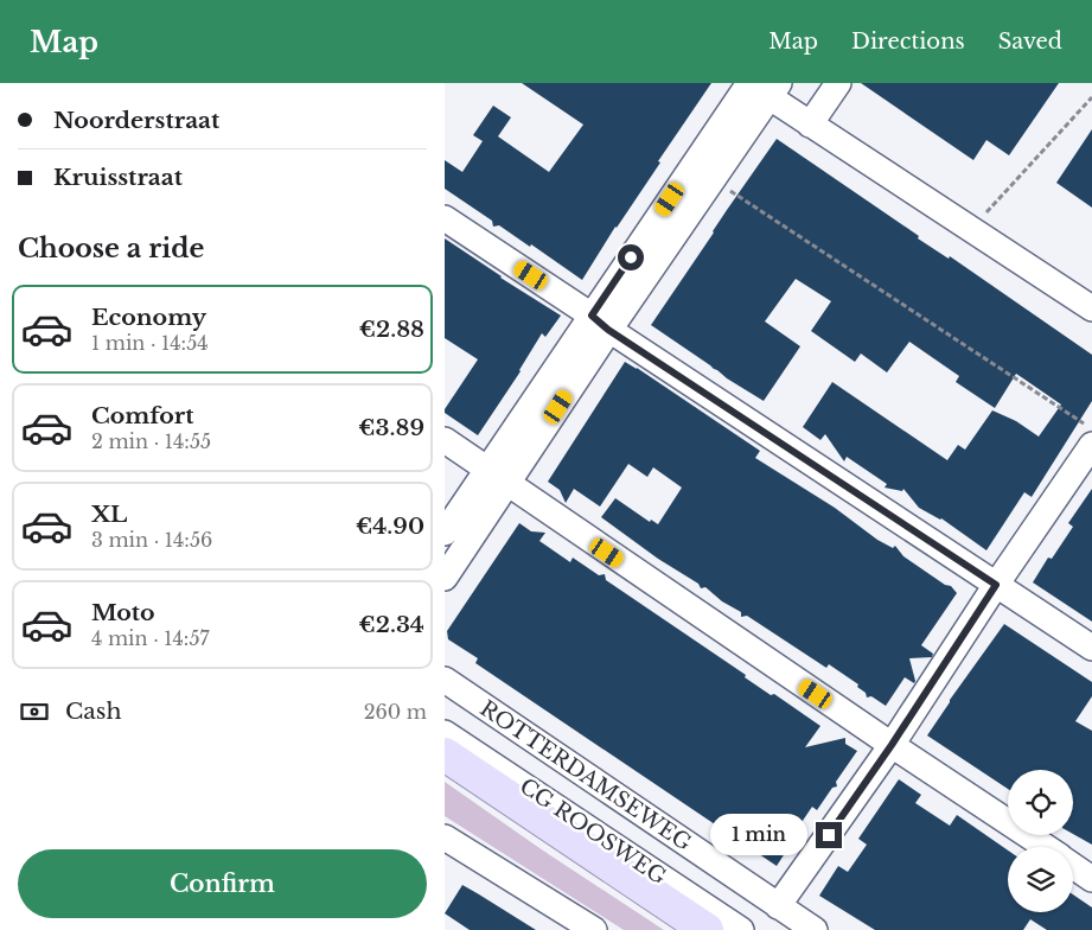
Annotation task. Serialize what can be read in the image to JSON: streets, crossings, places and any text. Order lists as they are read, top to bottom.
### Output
{
  "streets": {
    "main road": ["CG ROOSWEG"],
    "street": ["ROTTERDAMSEWEG"]
  },
  "page": {
    "header": "Map",
    "nav": ["Map", "Directions", "Saved"],
    "banner": ["Noorderstraat", "Kruisstraat"],
    "heading": "Choose a ride",
    "list": [
      {
        "name": "Economy",
        "note": "1 min · 14:54",
        "value": "€2.88"
      },
      {
        "name": "Comfort",
        "note": "2 min · 14:55",
        "value": "€3.89"
      },
      {
        "name": "XL",
        "note": "3 min · 14:56",
        "value": "€4.90"
      },
      {
        "name": "Moto",
        "note": "4 min · 14:57",
        "value": "€2.34"
      }
    ],
    "pay": ["Cash", "260 m"],
    "bubble": "1 min",
    "buttons": "Confirm"
  }
}
